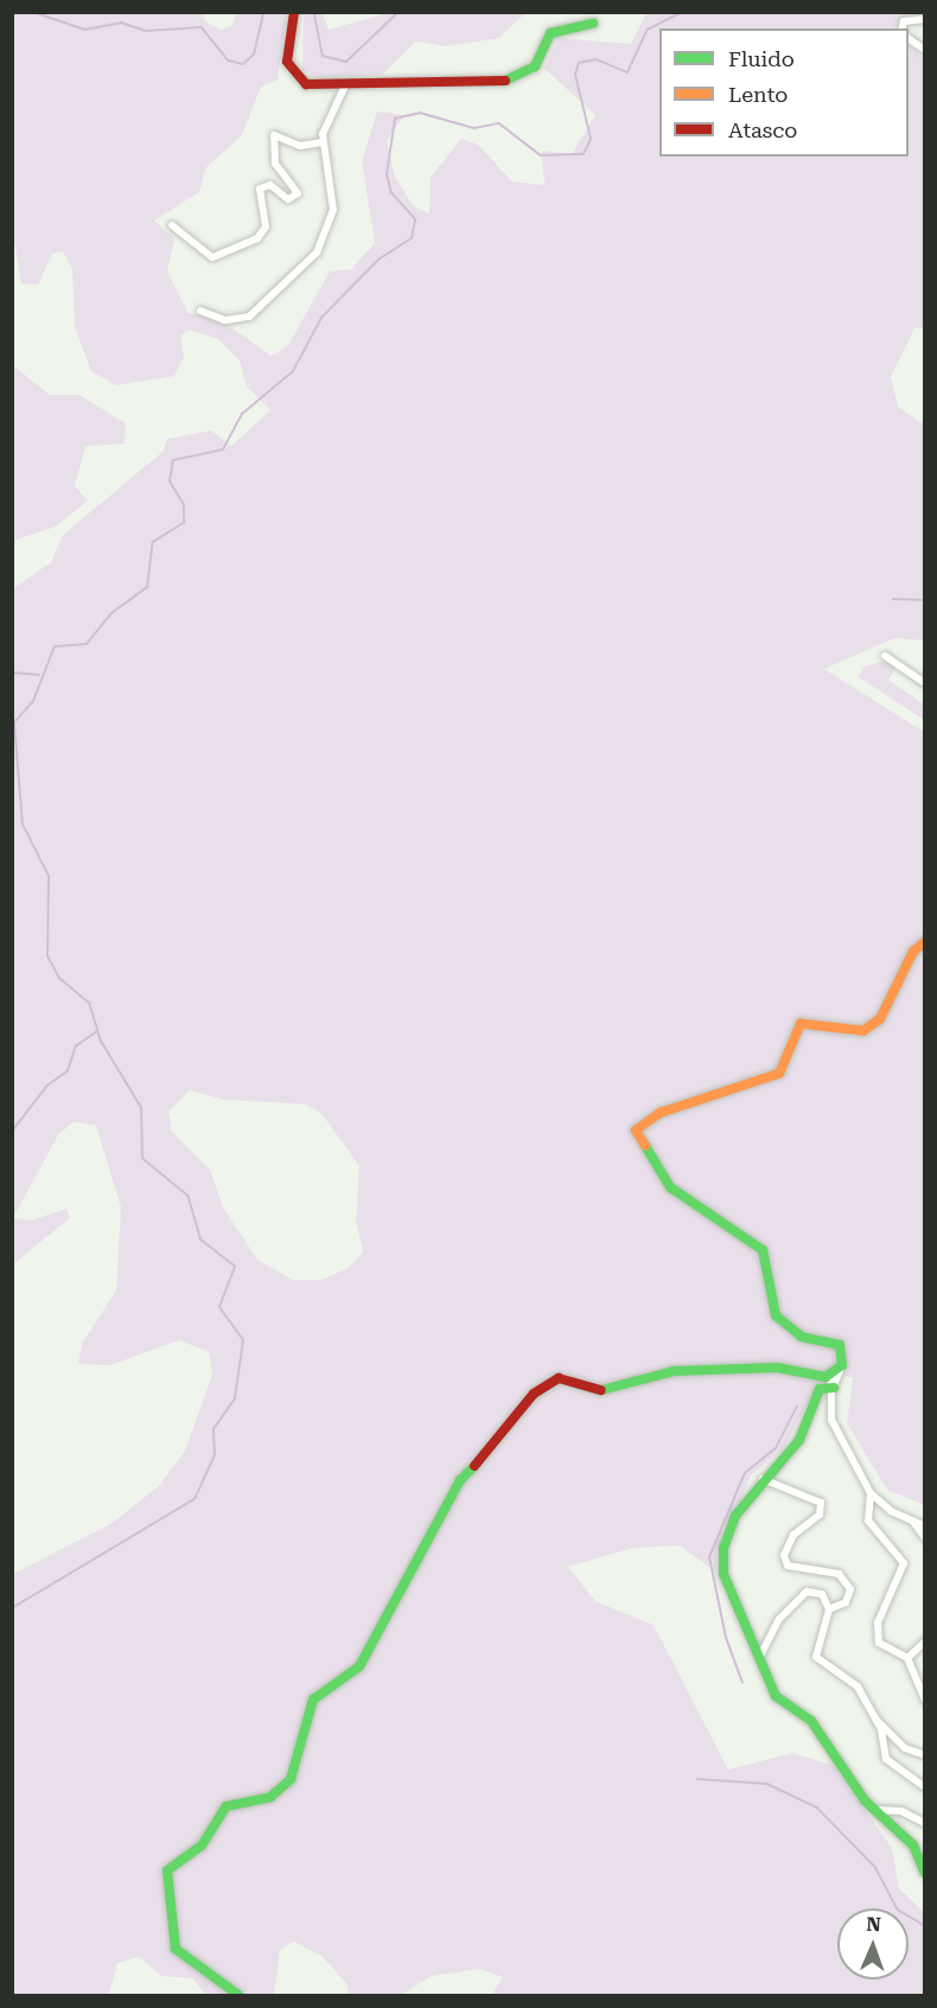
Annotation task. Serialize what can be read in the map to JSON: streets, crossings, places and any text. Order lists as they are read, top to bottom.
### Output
{
  "legend": ["Fluido", "Lento", "Atasco"],
  "north": "top"
}
